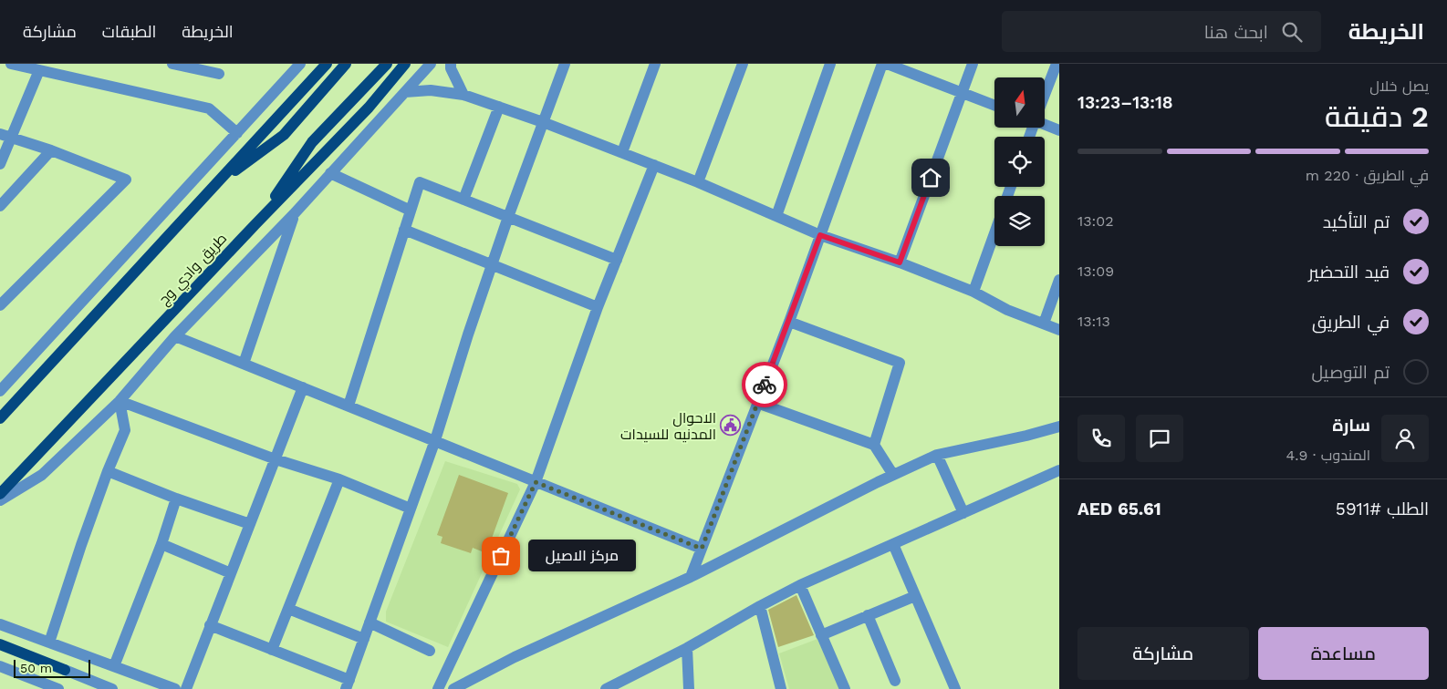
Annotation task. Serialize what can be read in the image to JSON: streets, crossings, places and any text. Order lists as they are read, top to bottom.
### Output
{
  "streets": {
    "main road": ["طريق وادي وج"]
  },
  "places": {
    "public building": ["الاحوال المدنيه للسيدات"],
    "other": ["مركز الاصيل"]
  },
  "scale_bar": "50 m",
  "north": "top",
  "page": {
    "header": "الخريطة",
    "search": "ابحث هنا",
    "nav": ["الخريطة", "الطبقات", "مشاركة"],
    "heading": ["2 دقيقة", "يصل خلال", "13:18–13:23"],
    "panel": [
      "سارة",
      "المندوب · 4.9",
      "الطلب #5911",
      "AED 65.61"
    ],
    "bar": "في الطريق · 220 m",
    "list": [
      ["تم التأكيد", "13:02"],
      ["قيد التحضير", "13:09"],
      ["في الطريق", "13:13"],
      "تم التوصيل"
    ],
    "bubble": "مركز الاصيل",
    "buttons": ["مساعدة", "مشاركة"],
    "scale": "50 m"
  }
}
